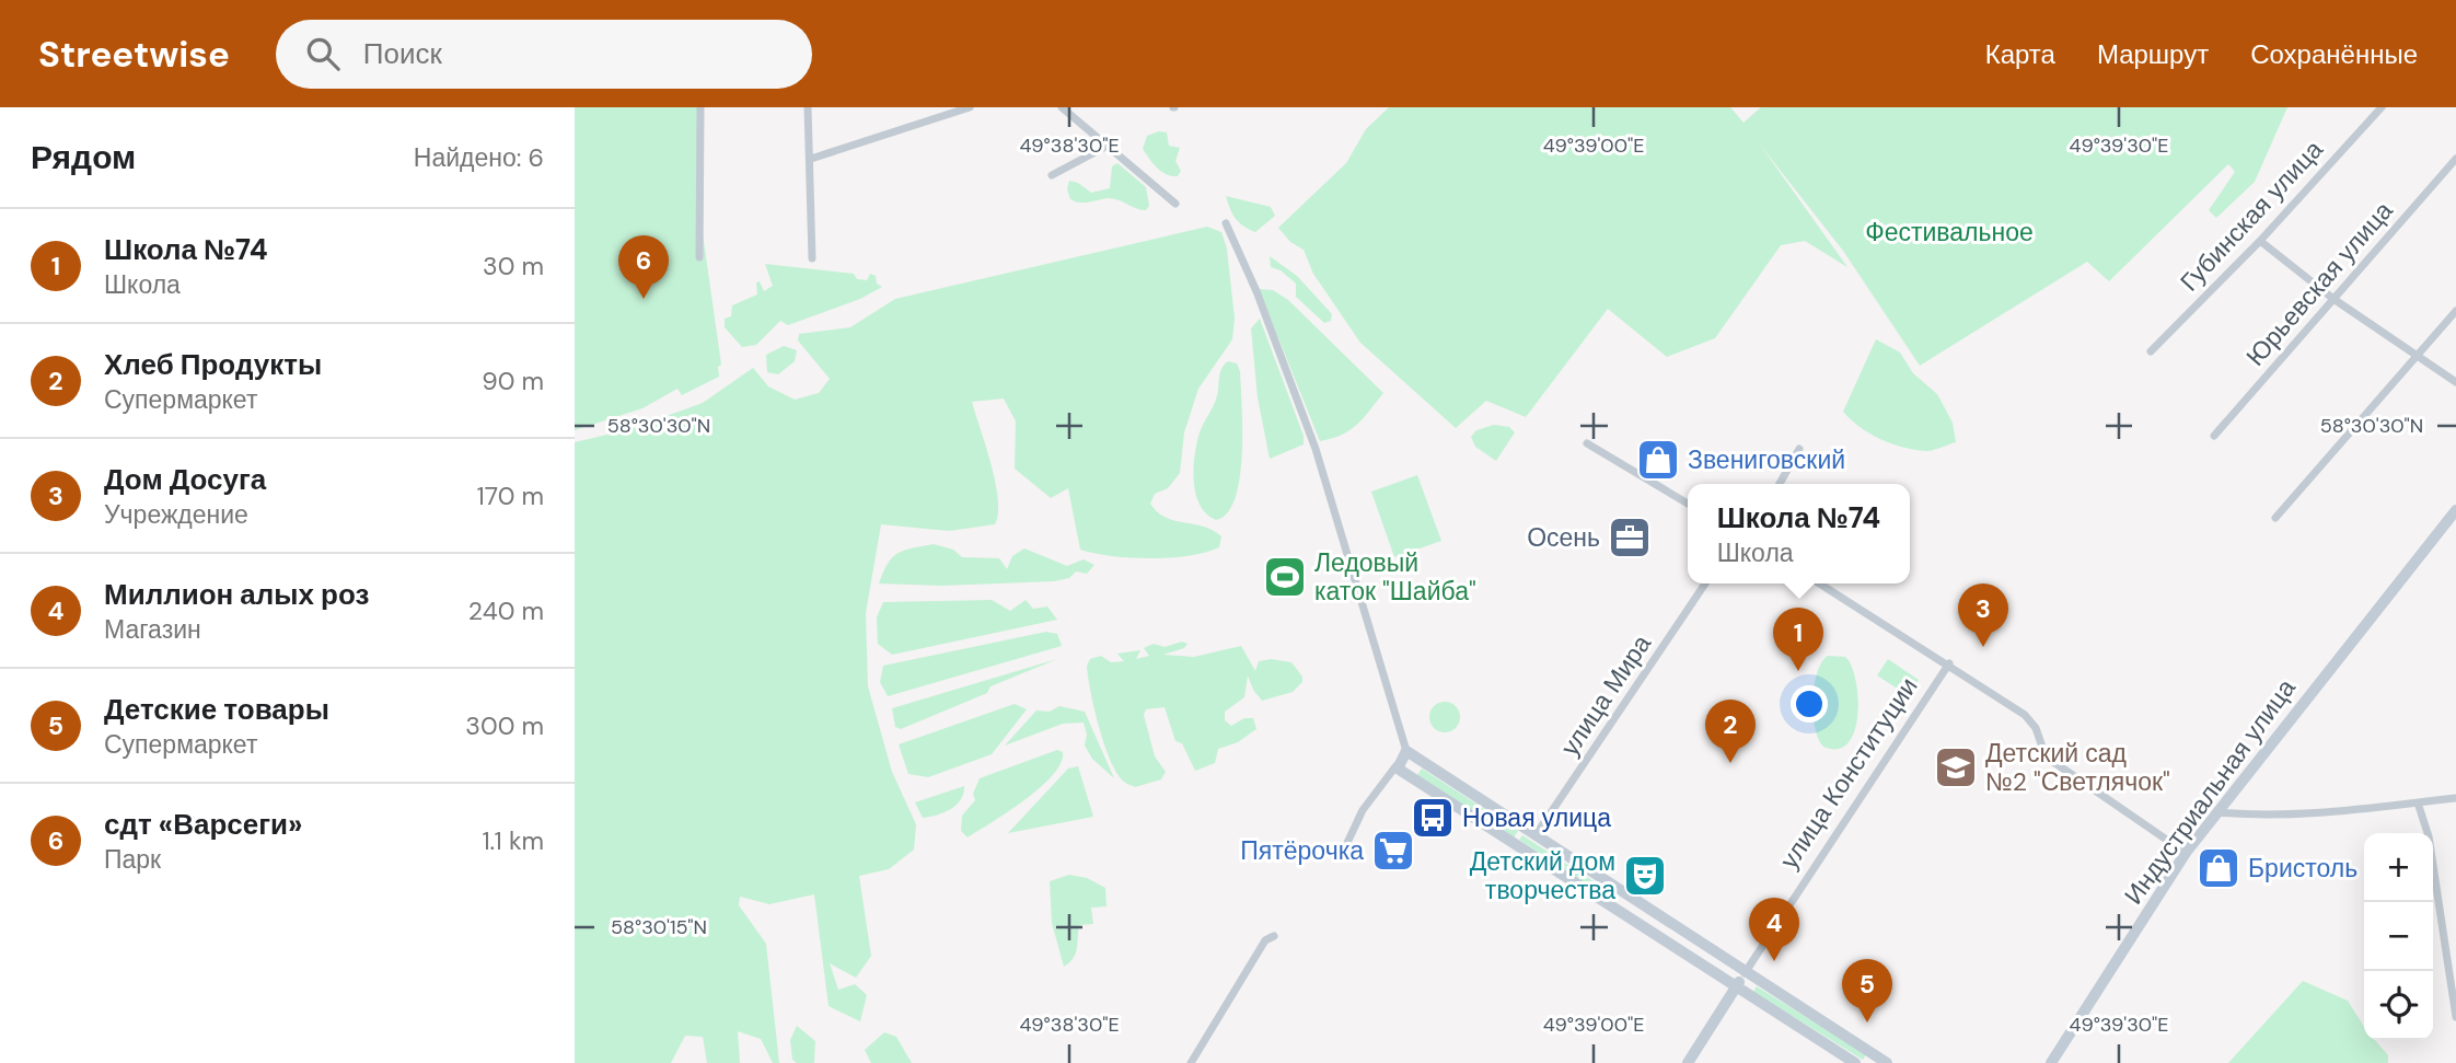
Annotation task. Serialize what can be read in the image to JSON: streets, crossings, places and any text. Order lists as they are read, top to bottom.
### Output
{
  "streets": {
    "street": [
      "Губинская улица",
      "Юрьевская улица",
      "улица Мира",
      "улица Конституции",
      "Индустриальная улица"
    ]
  },
  "parks": ["Фестивальное"],
  "places": {
    "shop": ["Звениговский", "Бристоль"],
    "office": ["Осень"],
    "sports": ["Ледовый каток \"Шайба\""],
    "school or university": ["Детский сад №2 \"Светлячок\""],
    "bus stop": ["Новая улица"],
    "supermarket": ["Пятёрочка"],
    "theatre": ["Детский дом творчества"]
  },
  "page": {
    "header": "Streetwise",
    "search": "Поиск",
    "nav": ["Карта", "Маршрут", "Сохранённые"],
    "heading": ["Рядом", "Найдено: 6"],
    "list": [
      {
        "mark": "1",
        "name": "Школа №74",
        "note": "Школа",
        "value": "30 m"
      },
      {
        "mark": "2",
        "name": "Хлеб Продукты",
        "note": "Супермаркет",
        "value": "90 m"
      },
      {
        "mark": "3",
        "name": "Дом Досуга",
        "note": "Учреждение",
        "value": "170 m"
      },
      {
        "mark": "4",
        "name": "Миллион алых роз",
        "note": "Магазин",
        "value": "240 m"
      },
      {
        "mark": "5",
        "name": "Детские товары",
        "note": "Супермаркет",
        "value": "300 m"
      },
      {
        "mark": "6",
        "name": "сдт «Варсеги»",
        "note": "Парк",
        "value": "1.1 km"
      }
    ],
    "pins": [
      "6",
      "3",
      "1",
      "2",
      "4",
      "5"
    ],
    "popup": ["Школа №74", "Школа"],
    "map_buttons": ["+", "−"]
  },
  "coordinates": [
    "49°38'30\"E",
    "49°39'00\"E",
    "49°39'30\"E",
    "58°30'30\"N",
    "58°30'15\"N"
  ]
}
